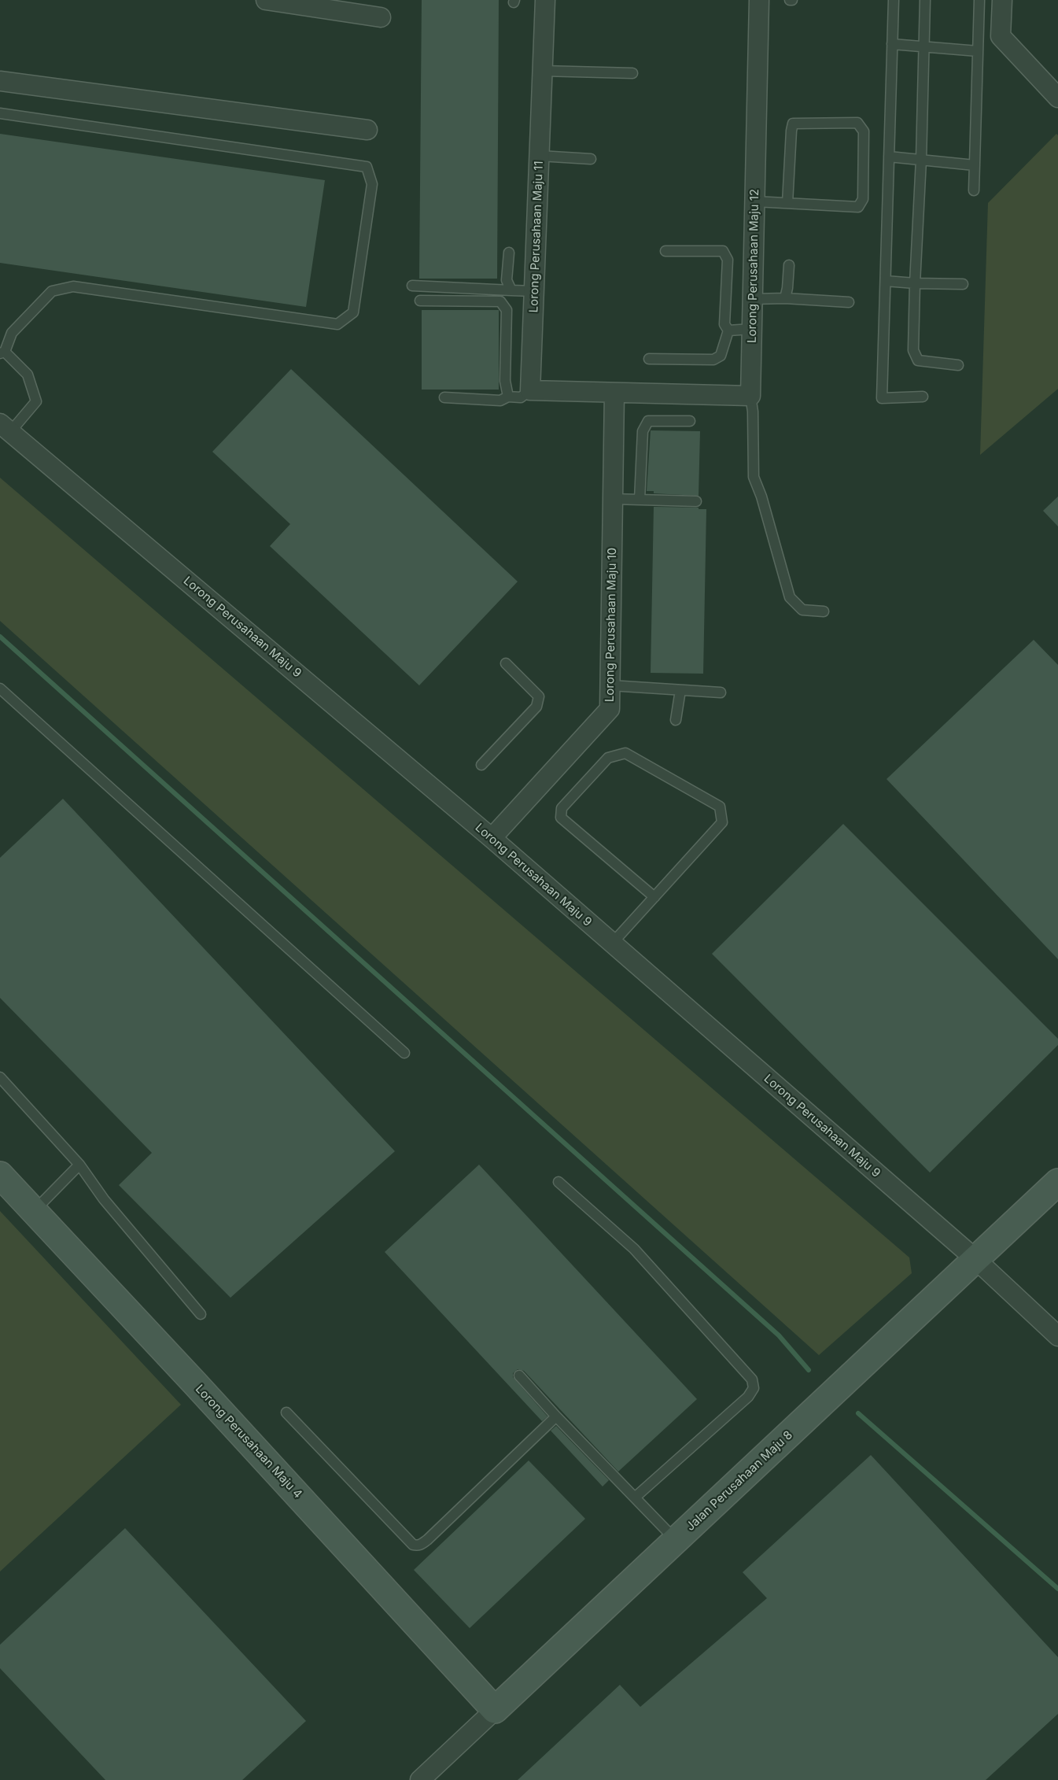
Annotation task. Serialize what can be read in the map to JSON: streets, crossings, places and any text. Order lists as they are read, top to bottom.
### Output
{
  "streets": {
    "street": [
      "Lorong Perusahaan Maju 11",
      "Lorong Perusahaan Maju 12",
      "Lorong Perusahaan Maju 10",
      "Lorong Perusahaan Maju 9",
      "Lorong Perusahaan Maju 4",
      "Jalan Perusahaan Maju 8"
    ]
  },
  "crossings": [
    ["Lorong Perusahaan Maju 10", "Lorong Perusahaan Maju 9"],
    ["Lorong Perusahaan Maju 9", "Jalan Perusahaan Maju 8"],
    ["Lorong Perusahaan Maju 4", "Jalan Perusahaan Maju 8"]
  ]
}
